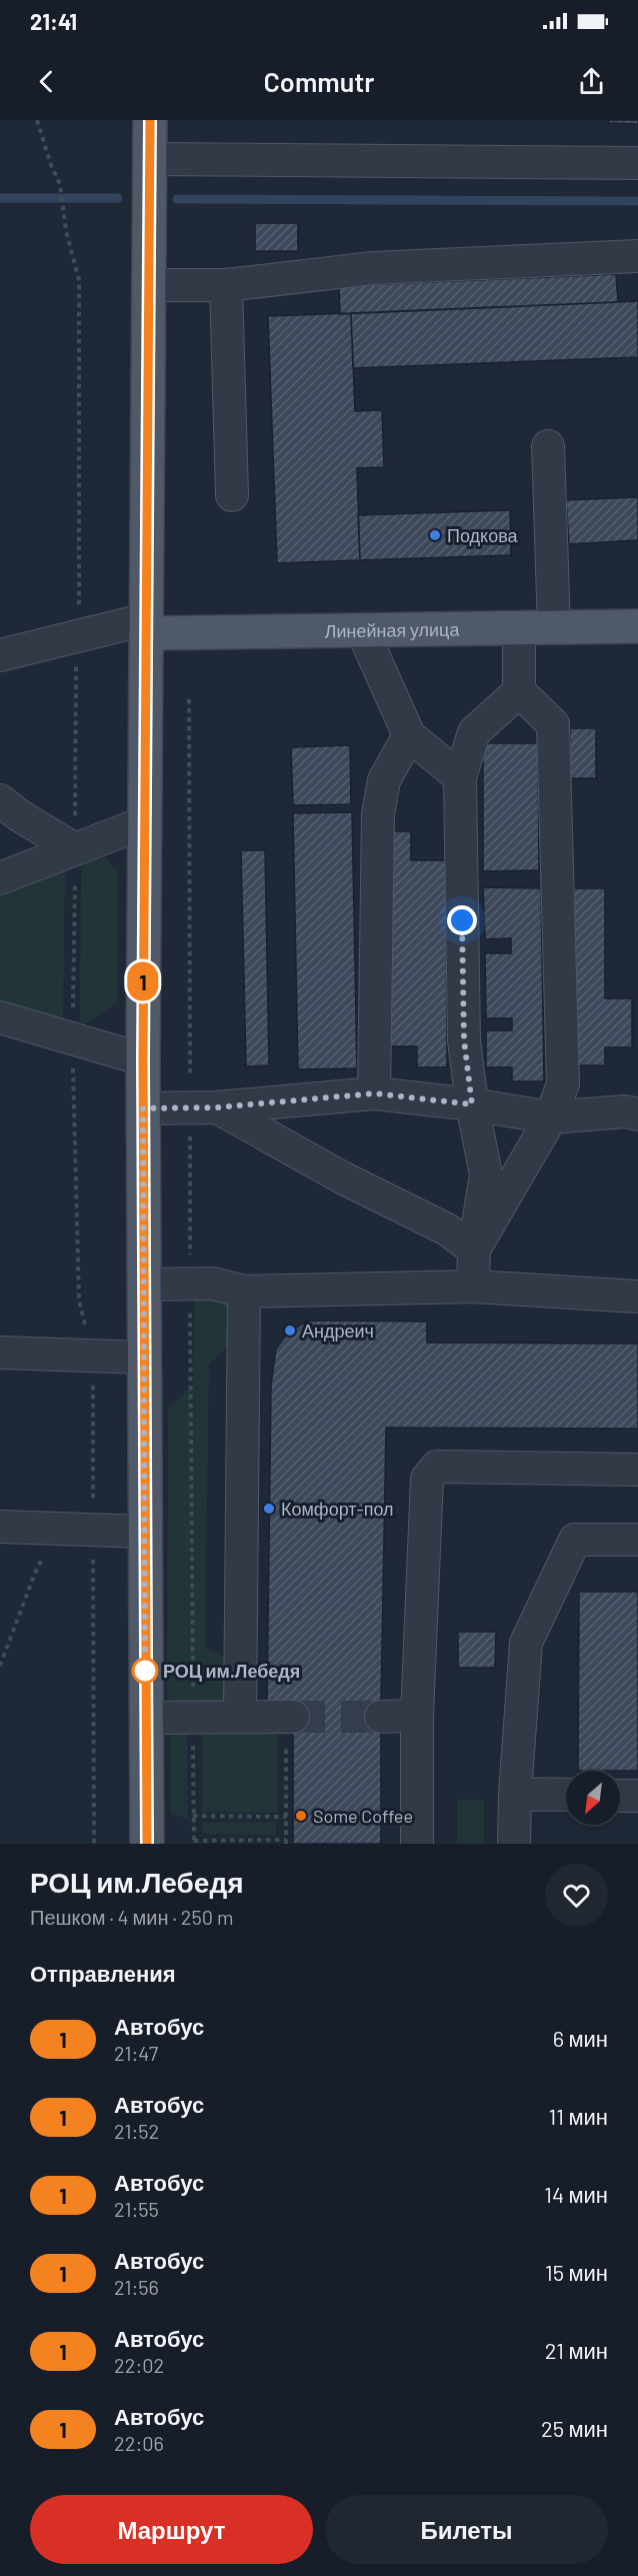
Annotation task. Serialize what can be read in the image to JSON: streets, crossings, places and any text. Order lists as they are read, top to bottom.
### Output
{
  "streets": {
    "main road": ["Линейная улица"]
  },
  "places": [
    "Подкова",
    "Андреич",
    "Комфорт-пол",
    "РОЦ им.Лебедя",
    "Some Coffee"
  ],
  "lines": ["bus line 1"],
  "north": "bottom left",
  "page": {
    "status": "21:41",
    "header": "Commutr",
    "on_map": "1",
    "heading": [
      ["РОЦ им.Лебедя", "Пешком · 4 мин · 250 m"],
      "Отправления"
    ],
    "list": [
      {
        "mark": "1",
        "name": "Автобус",
        "note": "21:47",
        "value": "6 мин"
      },
      {
        "mark": "1",
        "name": "Автобус",
        "note": "21:52",
        "value": "11 мин"
      },
      {
        "mark": "1",
        "name": "Автобус",
        "note": "21:55",
        "value": "14 мин"
      },
      {
        "mark": "1",
        "name": "Автобус",
        "note": "21:56",
        "value": "15 мин"
      },
      {
        "mark": "1",
        "name": "Автобус",
        "note": "22:02",
        "value": "21 мин"
      },
      {
        "mark": "1",
        "name": "Автобус",
        "note": "22:06",
        "value": "25 мин"
      }
    ],
    "buttons": ["Маршрут", "Билеты"]
  }
}
